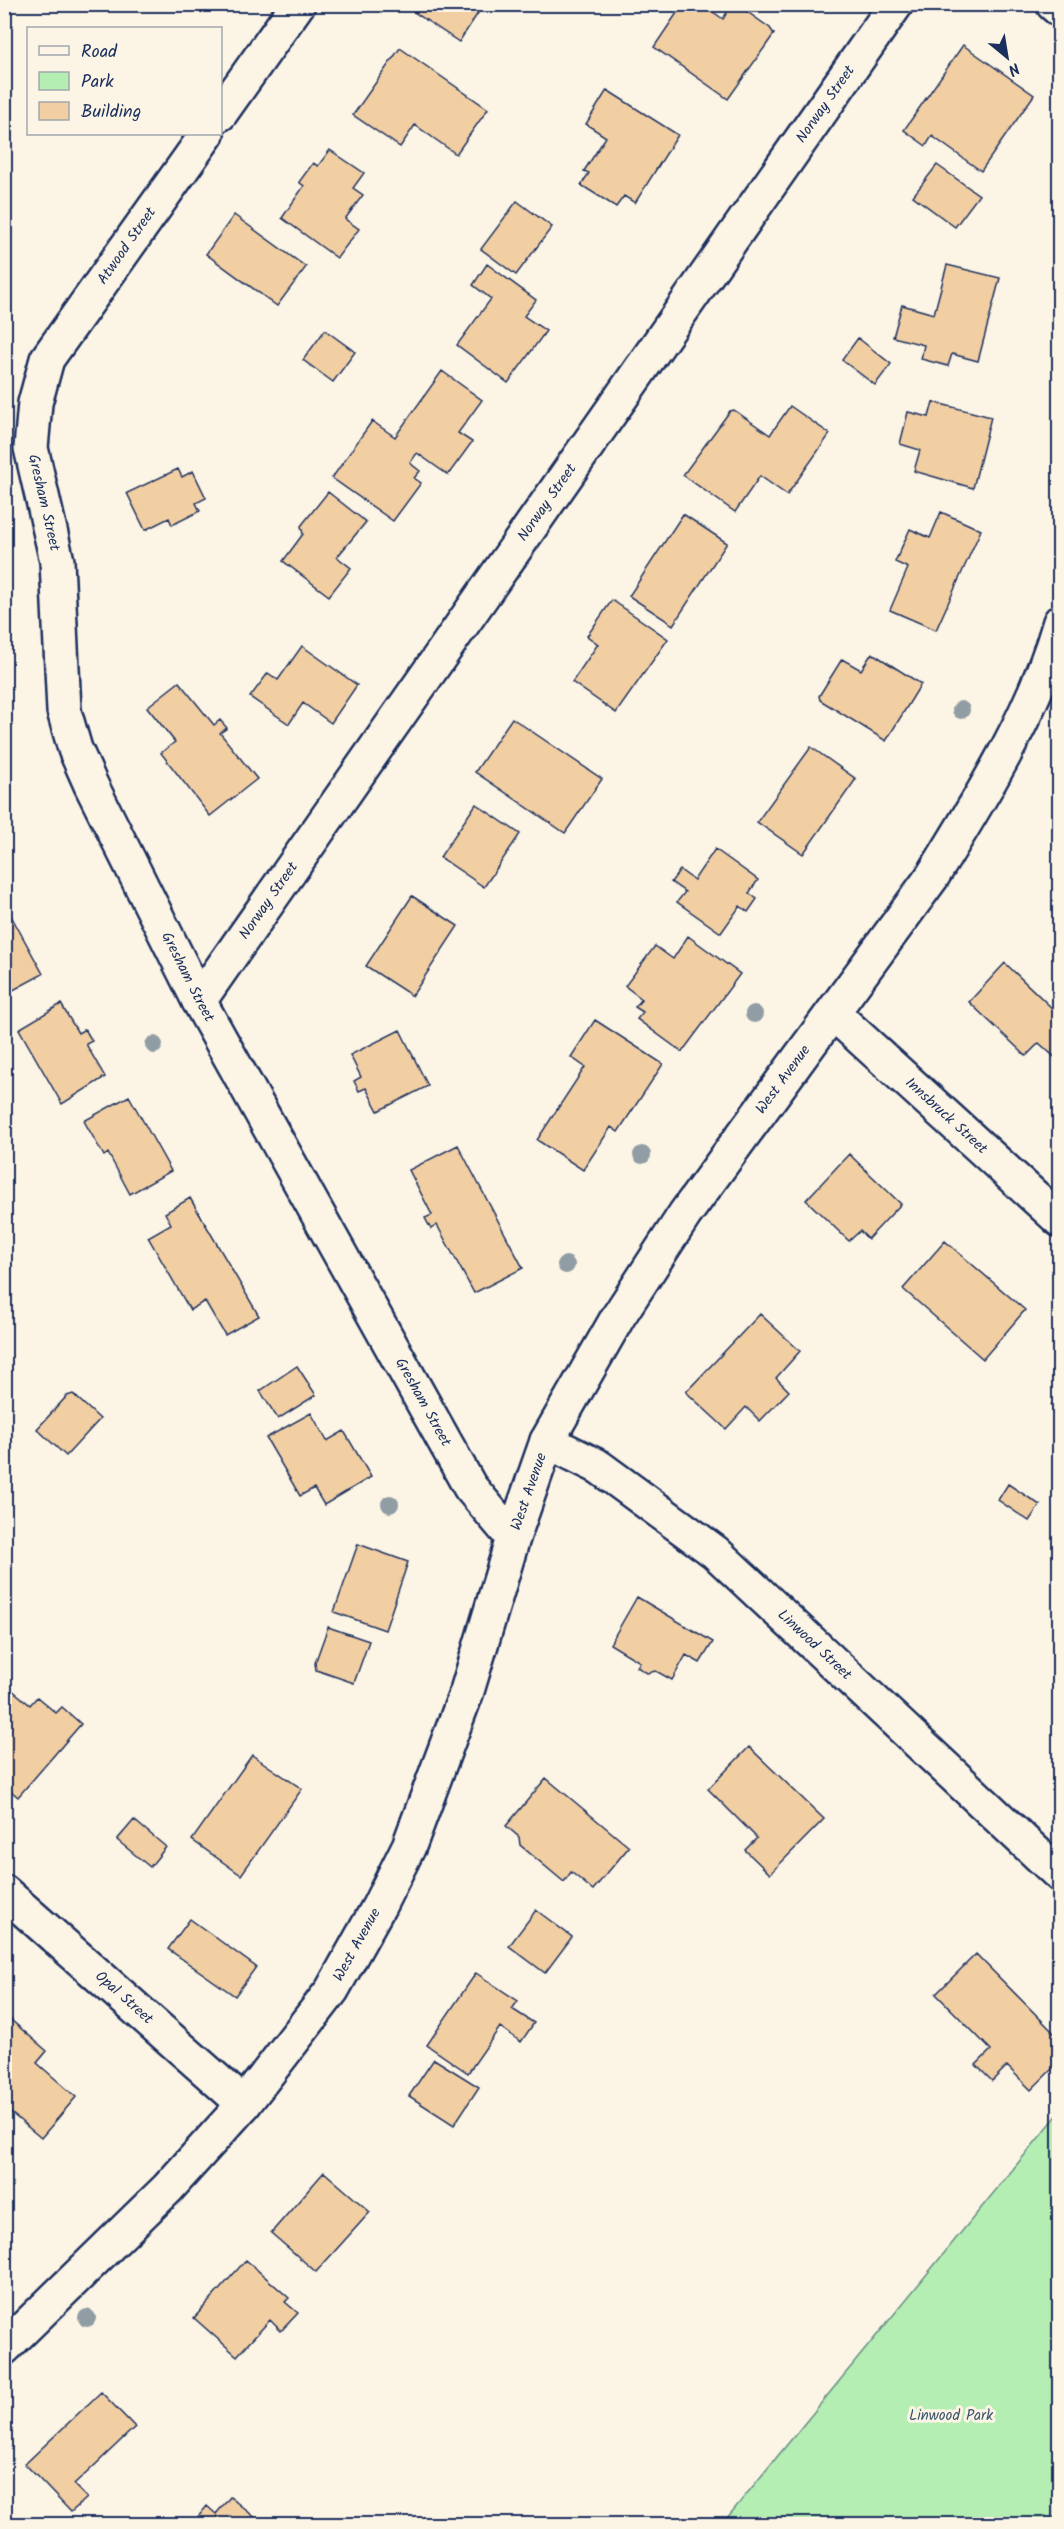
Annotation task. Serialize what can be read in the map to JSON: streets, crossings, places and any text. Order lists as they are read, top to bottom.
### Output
{
  "streets": {
    "street": [
      "Norway Street",
      "Atwood Street",
      "Gresham Street",
      "West Avenue",
      "Innsbruck Street",
      "Linwood Street",
      "Opal Street"
    ]
  },
  "crossings": [
    ["Norway Street", "Gresham Street"],
    ["Atwood Street", "Gresham Street"],
    ["Gresham Street", "West Avenue"],
    ["West Avenue", "Innsbruck Street"],
    ["West Avenue", "Linwood Street"],
    ["West Avenue", "Opal Street"]
  ],
  "parks": ["Linwood Park"],
  "legend": ["Road", "Park", "Building"],
  "north": "bottom right"
}
